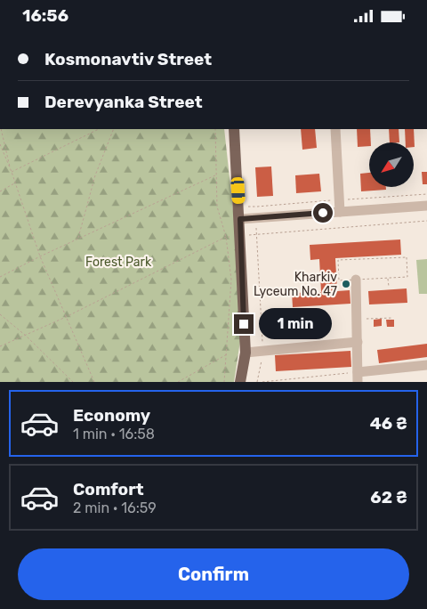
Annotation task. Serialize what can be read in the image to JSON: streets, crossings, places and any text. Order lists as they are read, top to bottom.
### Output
{
  "parks": ["Forest Park"],
  "places": ["Kharkiv Lyceum No. 47"],
  "north": "bottom left",
  "page": {
    "status": "16:56",
    "banner": ["Kosmonavtiv Street", "Derevyanka Street"],
    "bubble": "1 min",
    "list": [
      {
        "name": "Economy",
        "note": "1 min · 16:58",
        "value": "46 ₴"
      },
      {
        "name": "Comfort",
        "note": "2 min · 16:59",
        "value": "62 ₴"
      }
    ],
    "buttons": "Confirm"
  }
}
